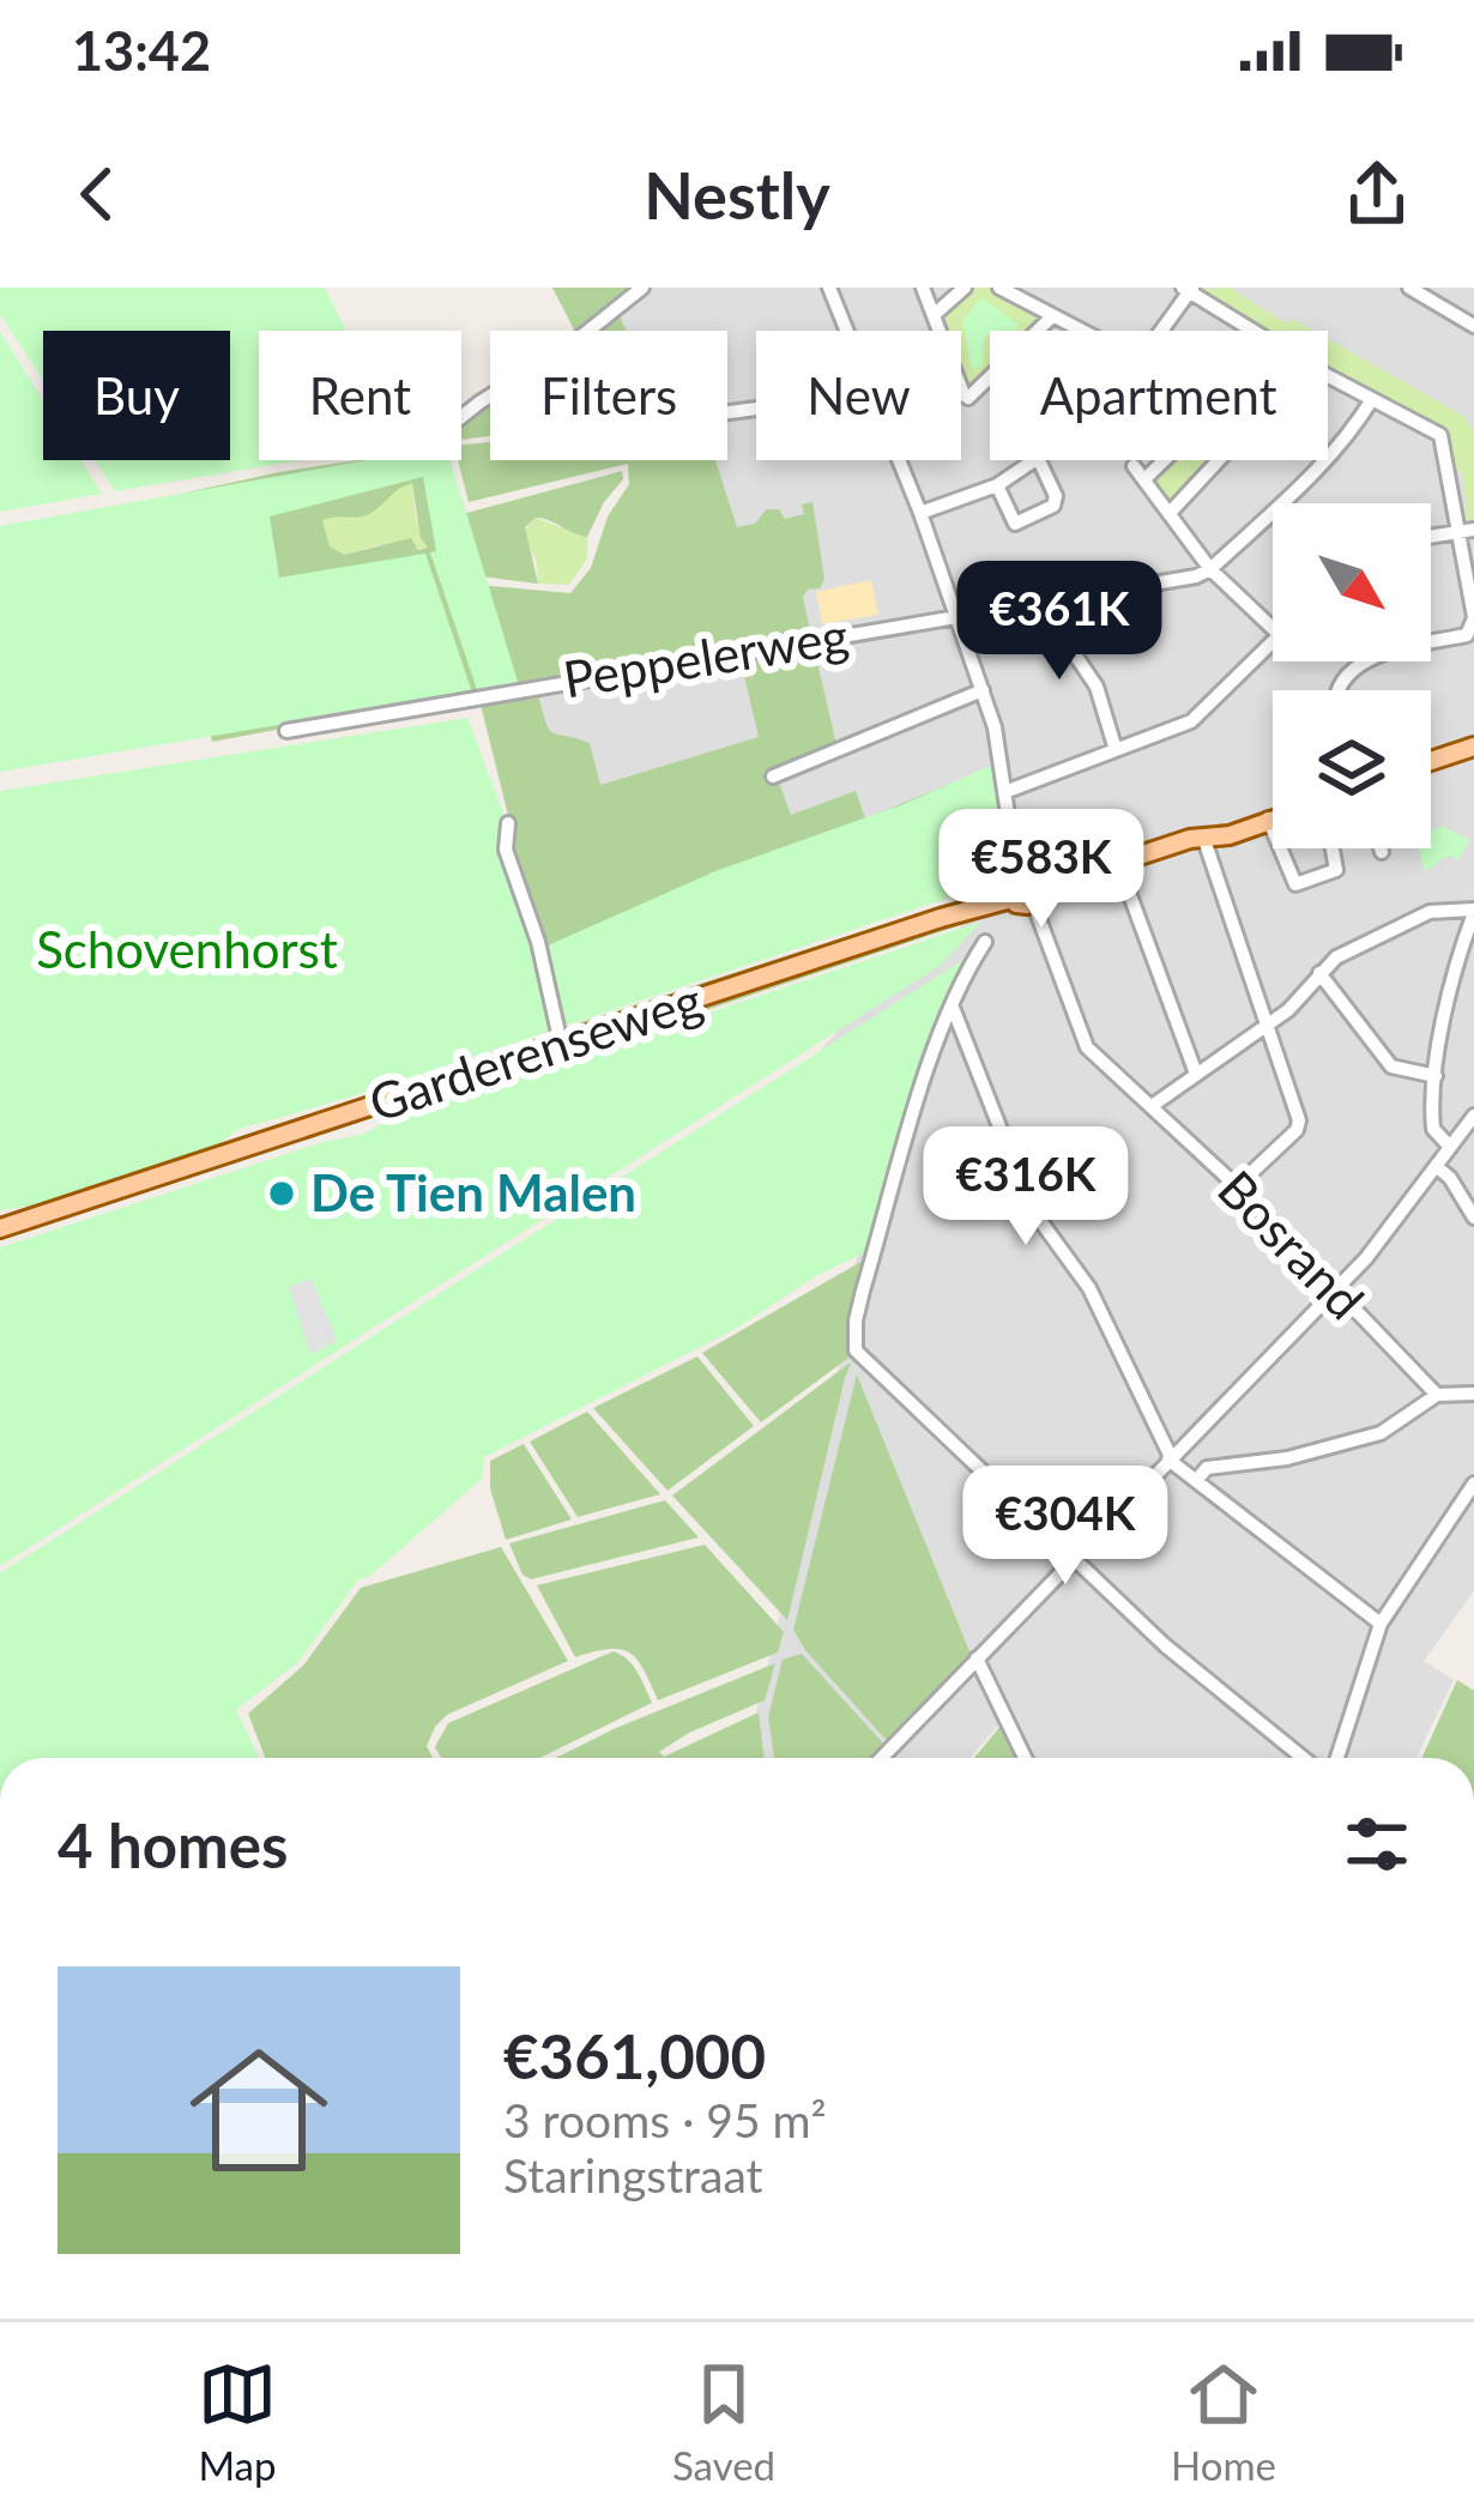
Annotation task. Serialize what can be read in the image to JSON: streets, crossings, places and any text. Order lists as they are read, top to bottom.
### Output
{
  "streets": {
    "main road": ["Garderenseweg"],
    "street": ["Peppelerweg", "Bosrand"]
  },
  "crossings": [
    ["Peppelerweg", "Bosrand"],
    ["Garderenseweg", "Bosrand"]
  ],
  "parks": ["Schovenhorst"],
  "places": ["De Tien Malen"],
  "north": "bottom right",
  "page": {
    "status": "13:42",
    "header": "Nestly",
    "chip": [
      "Buy",
      "Rent",
      "Filters",
      "New",
      "Apartment"
    ],
    "price": [
      "€361K",
      "€583K",
      "€316K",
      "€304K"
    ],
    "heading": "4 homes",
    "list": [
      {
        "name": "€361,000",
        "note": "3 rooms · 95 m² · Staringstraat"
      }
    ],
    "tabs": ["Map", "Saved", "Home"]
  }
}
